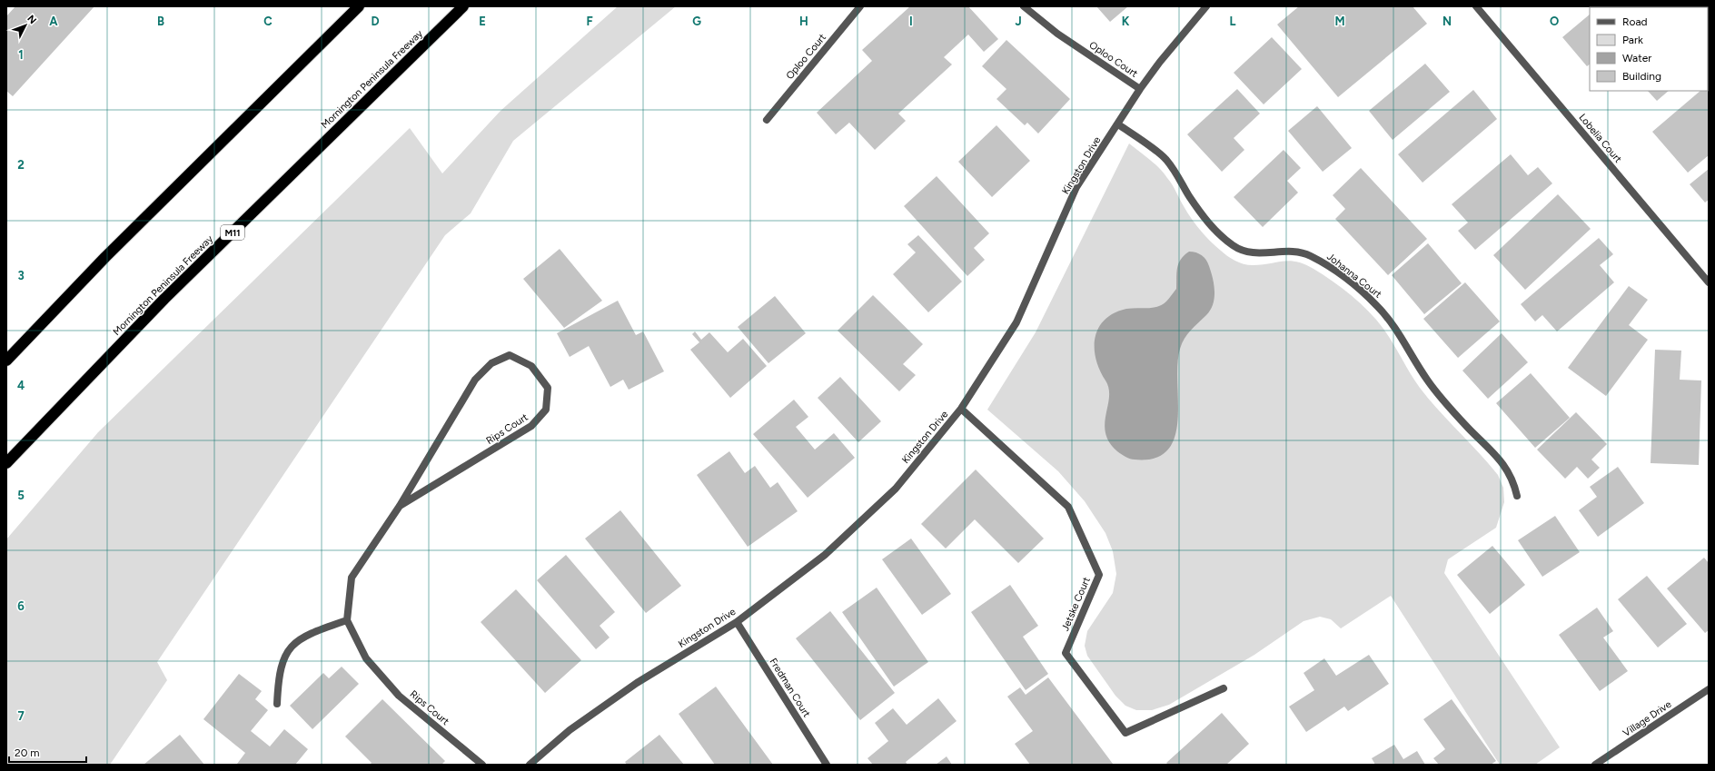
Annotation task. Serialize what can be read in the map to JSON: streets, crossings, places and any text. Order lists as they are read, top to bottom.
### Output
{
  "streets": {
    "highway": ["Mornington Peninsula Freeway", "M11"],
    "street": [
      "Oploo Court",
      "Lobelia Court",
      "Kingston Drive",
      "Johanna Court",
      "Rips Court",
      "Jetske Court",
      "Fredman Court",
      "Village Drive"
    ]
  },
  "crossings": [
    ["Oploo Court", "Kingston Drive"],
    ["Kingston Drive", "Johanna Court"],
    ["Kingston Drive", "Jetske Court"],
    ["Kingston Drive", "Fredman Court"]
  ],
  "legend": [
    "Road",
    "Park",
    "Water",
    "Building"
  ],
  "scale_bar": "20 m",
  "north": "top right",
  "grid": {
    "columns": [
      "A",
      "B",
      "C",
      "D",
      "E",
      "F",
      "G",
      "H",
      "I",
      "J",
      "K",
      "L",
      "M",
      "N",
      "O"
    ],
    "rows": [
      "1",
      "2",
      "3",
      "4",
      "5",
      "6",
      "7"
    ]
  }
}
